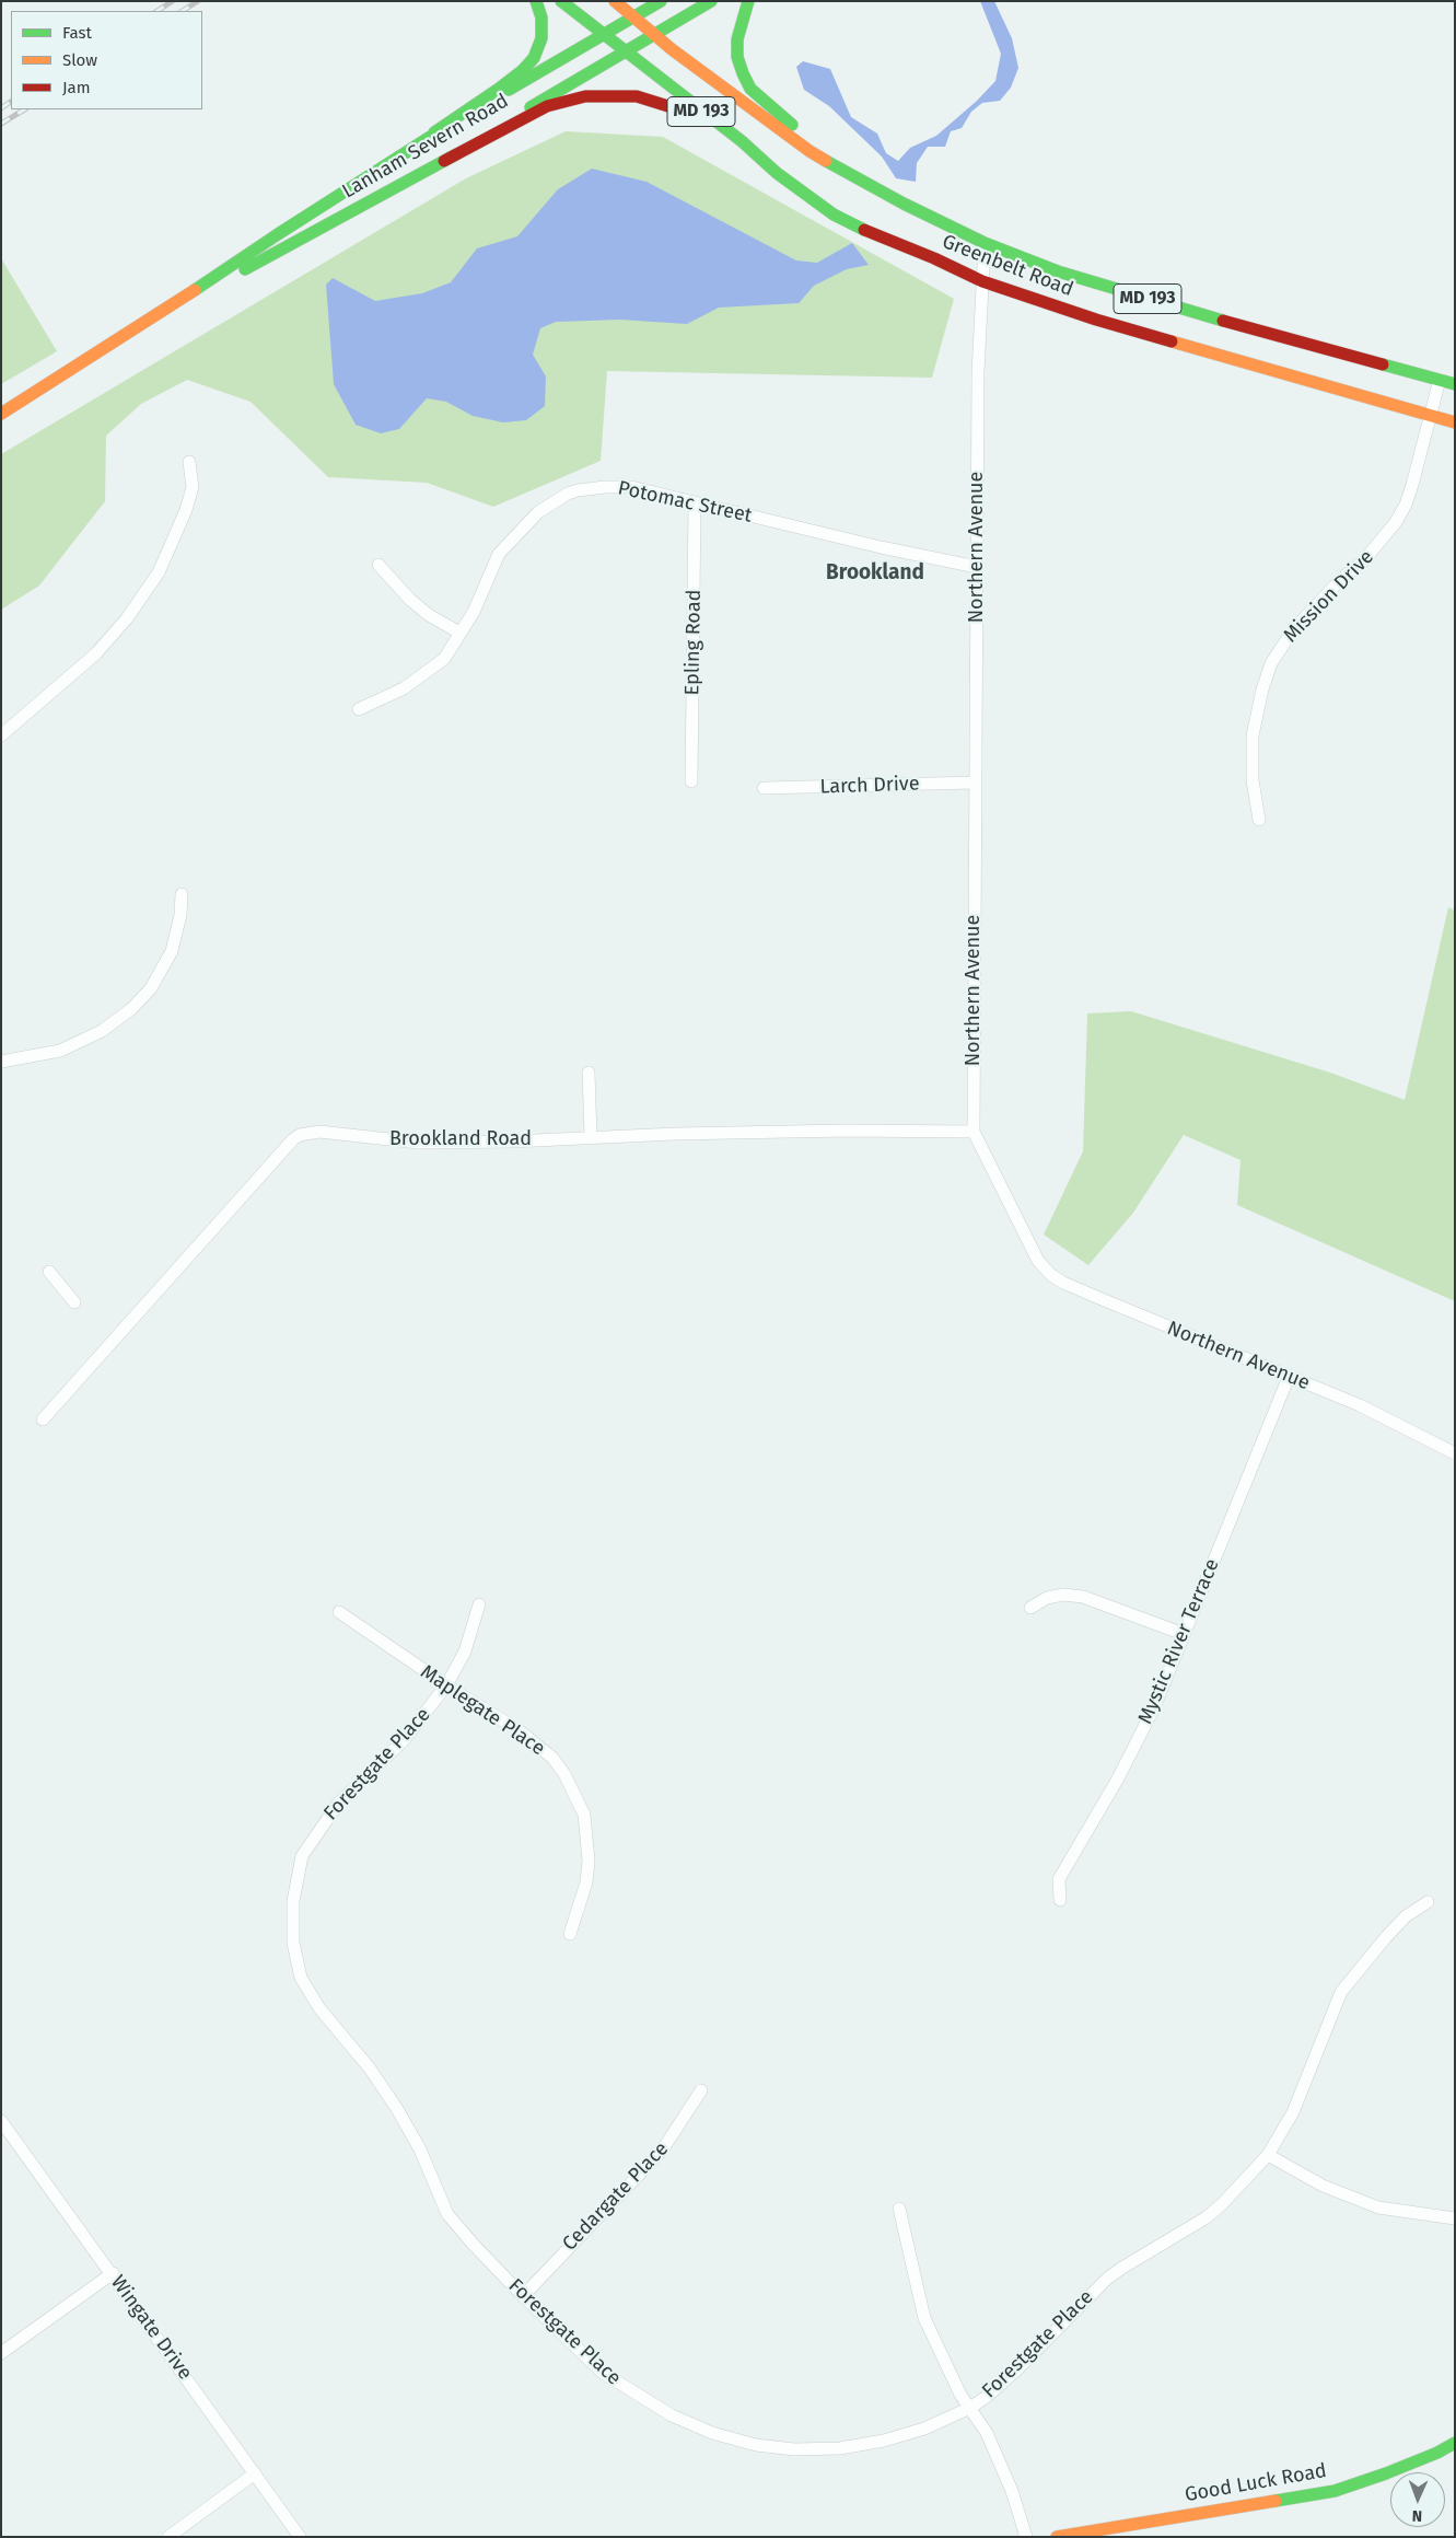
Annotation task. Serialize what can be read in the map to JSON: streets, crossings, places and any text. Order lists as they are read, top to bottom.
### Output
{
  "streets": {
    "main road": [
      "MD 193",
      "Lanham Severn Road",
      "Greenbelt Road",
      "Good Luck Road"
    ],
    "street": [
      "Potomac Street",
      "Northern Avenue",
      "Mission Drive",
      "Epling Road",
      "Larch Drive",
      "Brookland Road",
      "Mystic River Terrace",
      "Maplegate Place",
      "Forestgate Place",
      "Cedargate Place",
      "Wingate Drive"
    ]
  },
  "crossings": [
    ["MD 193", "Lanham Severn Road"],
    ["MD 193", "Greenbelt Road"],
    ["Lanham Severn Road", "Greenbelt Road"],
    ["Greenbelt Road", "Northern Avenue"],
    ["Greenbelt Road", "Mission Drive"],
    ["Potomac Street", "Northern Avenue"],
    ["Potomac Street", "Epling Road"],
    ["Northern Avenue", "Larch Drive"],
    ["Northern Avenue", "Brookland Road"],
    ["Northern Avenue", "Mystic River Terrace"],
    ["Maplegate Place", "Forestgate Place"],
    ["Forestgate Place", "Cedargate Place"]
  ],
  "districts": ["Brookland"],
  "legend": ["Fast", "Slow", "Jam"],
  "north": "bottom"
}
